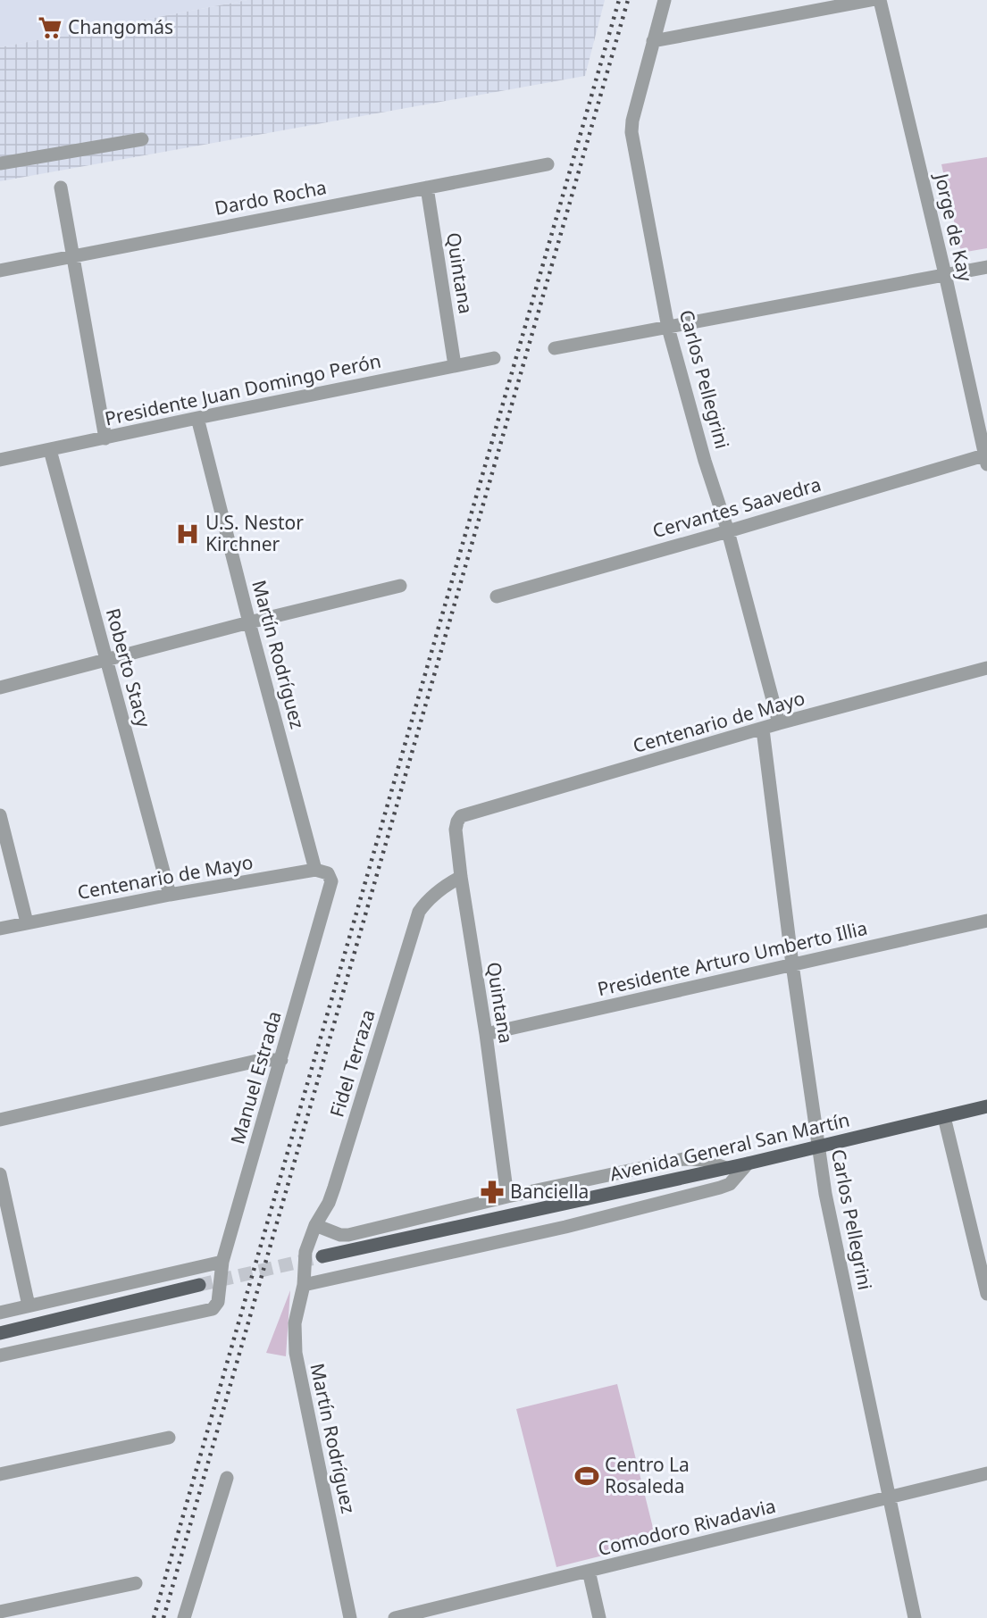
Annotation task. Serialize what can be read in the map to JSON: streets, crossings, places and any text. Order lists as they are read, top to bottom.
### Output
{
  "streets": {
    "main road": ["Avenida General San Martín"],
    "street": [
      "Dardo Rocha",
      "Jorge de Kay",
      "Quintana",
      "Carlos Pellegrini",
      "Presidente Juan Domingo Perón",
      "Cervantes Saavedra",
      "Martín Rodríguez",
      "Roberto Stacy",
      "Centenario de Mayo",
      "Presidente Arturo Umberto Illia",
      "Fidel Terraza",
      "Manuel Estrada",
      "Comodoro Rivadavia"
    ]
  },
  "crossings": [
    ["Dardo Rocha", "Quintana"],
    ["Jorge de Kay", "Cervantes Saavedra"],
    ["Quintana", "Presidente Juan Domingo Perón"],
    ["Quintana", "Centenario de Mayo"],
    ["Quintana", "Presidente Arturo Umberto Illia"],
    ["Quintana", "Fidel Terraza"],
    ["Carlos Pellegrini", "Cervantes Saavedra"],
    ["Carlos Pellegrini", "Centenario de Mayo"],
    ["Carlos Pellegrini", "Presidente Arturo Umberto Illia"],
    ["Carlos Pellegrini", "Avenida General San Martín"],
    ["Carlos Pellegrini", "Comodoro Rivadavia"],
    ["Presidente Juan Domingo Perón", "Martín Rodríguez"],
    ["Presidente Juan Domingo Perón", "Roberto Stacy"],
    ["Martín Rodríguez", "Centenario de Mayo"],
    ["Martín Rodríguez", "Fidel Terraza"],
    ["Martín Rodríguez", "Manuel Estrada"],
    ["Roberto Stacy", "Centenario de Mayo"],
    ["Centenario de Mayo", "Manuel Estrada"]
  ],
  "places": {
    "supermarket": ["Changomás"],
    "hospital": ["U.S. Nestor Kirchner"],
    "pharmacy": ["Banciella"],
    "sports": ["Centro La Rosaleda"]
  }
}
